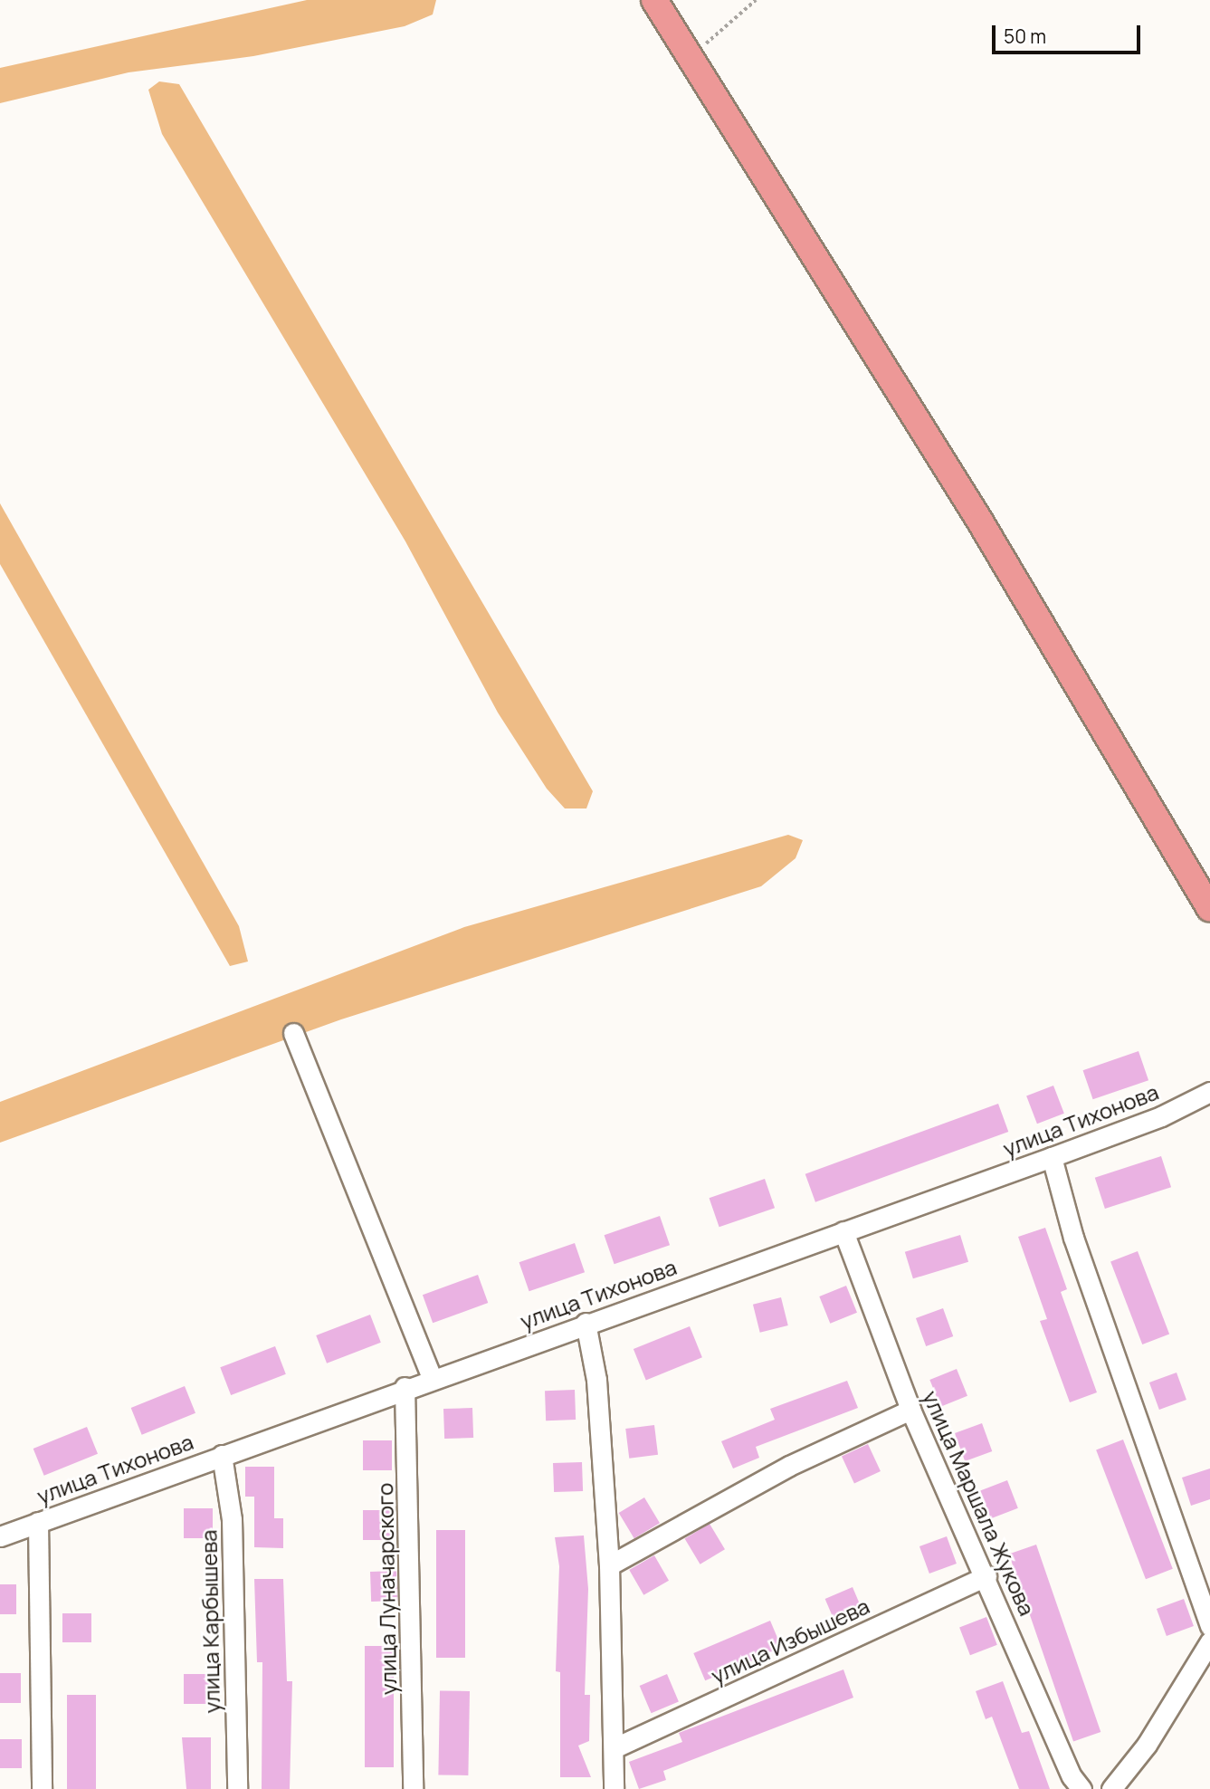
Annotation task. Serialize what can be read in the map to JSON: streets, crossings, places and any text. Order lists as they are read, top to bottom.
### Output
{
  "streets": {
    "street": [
      "улица Тихонова",
      "улица Маршала Жукова",
      "улица Луначарского",
      "улица Карбышева",
      "улица Избышева"
    ]
  },
  "crossings": [
    ["улица Тихонова", "улица Маршала Жукова"],
    ["улица Тихонова", "улица Луначарского"],
    ["улица Тихонова", "улица Карбышева"],
    ["улица Маршала Жукова", "улица Избышева"]
  ],
  "scale_bar": "50 m"
}
